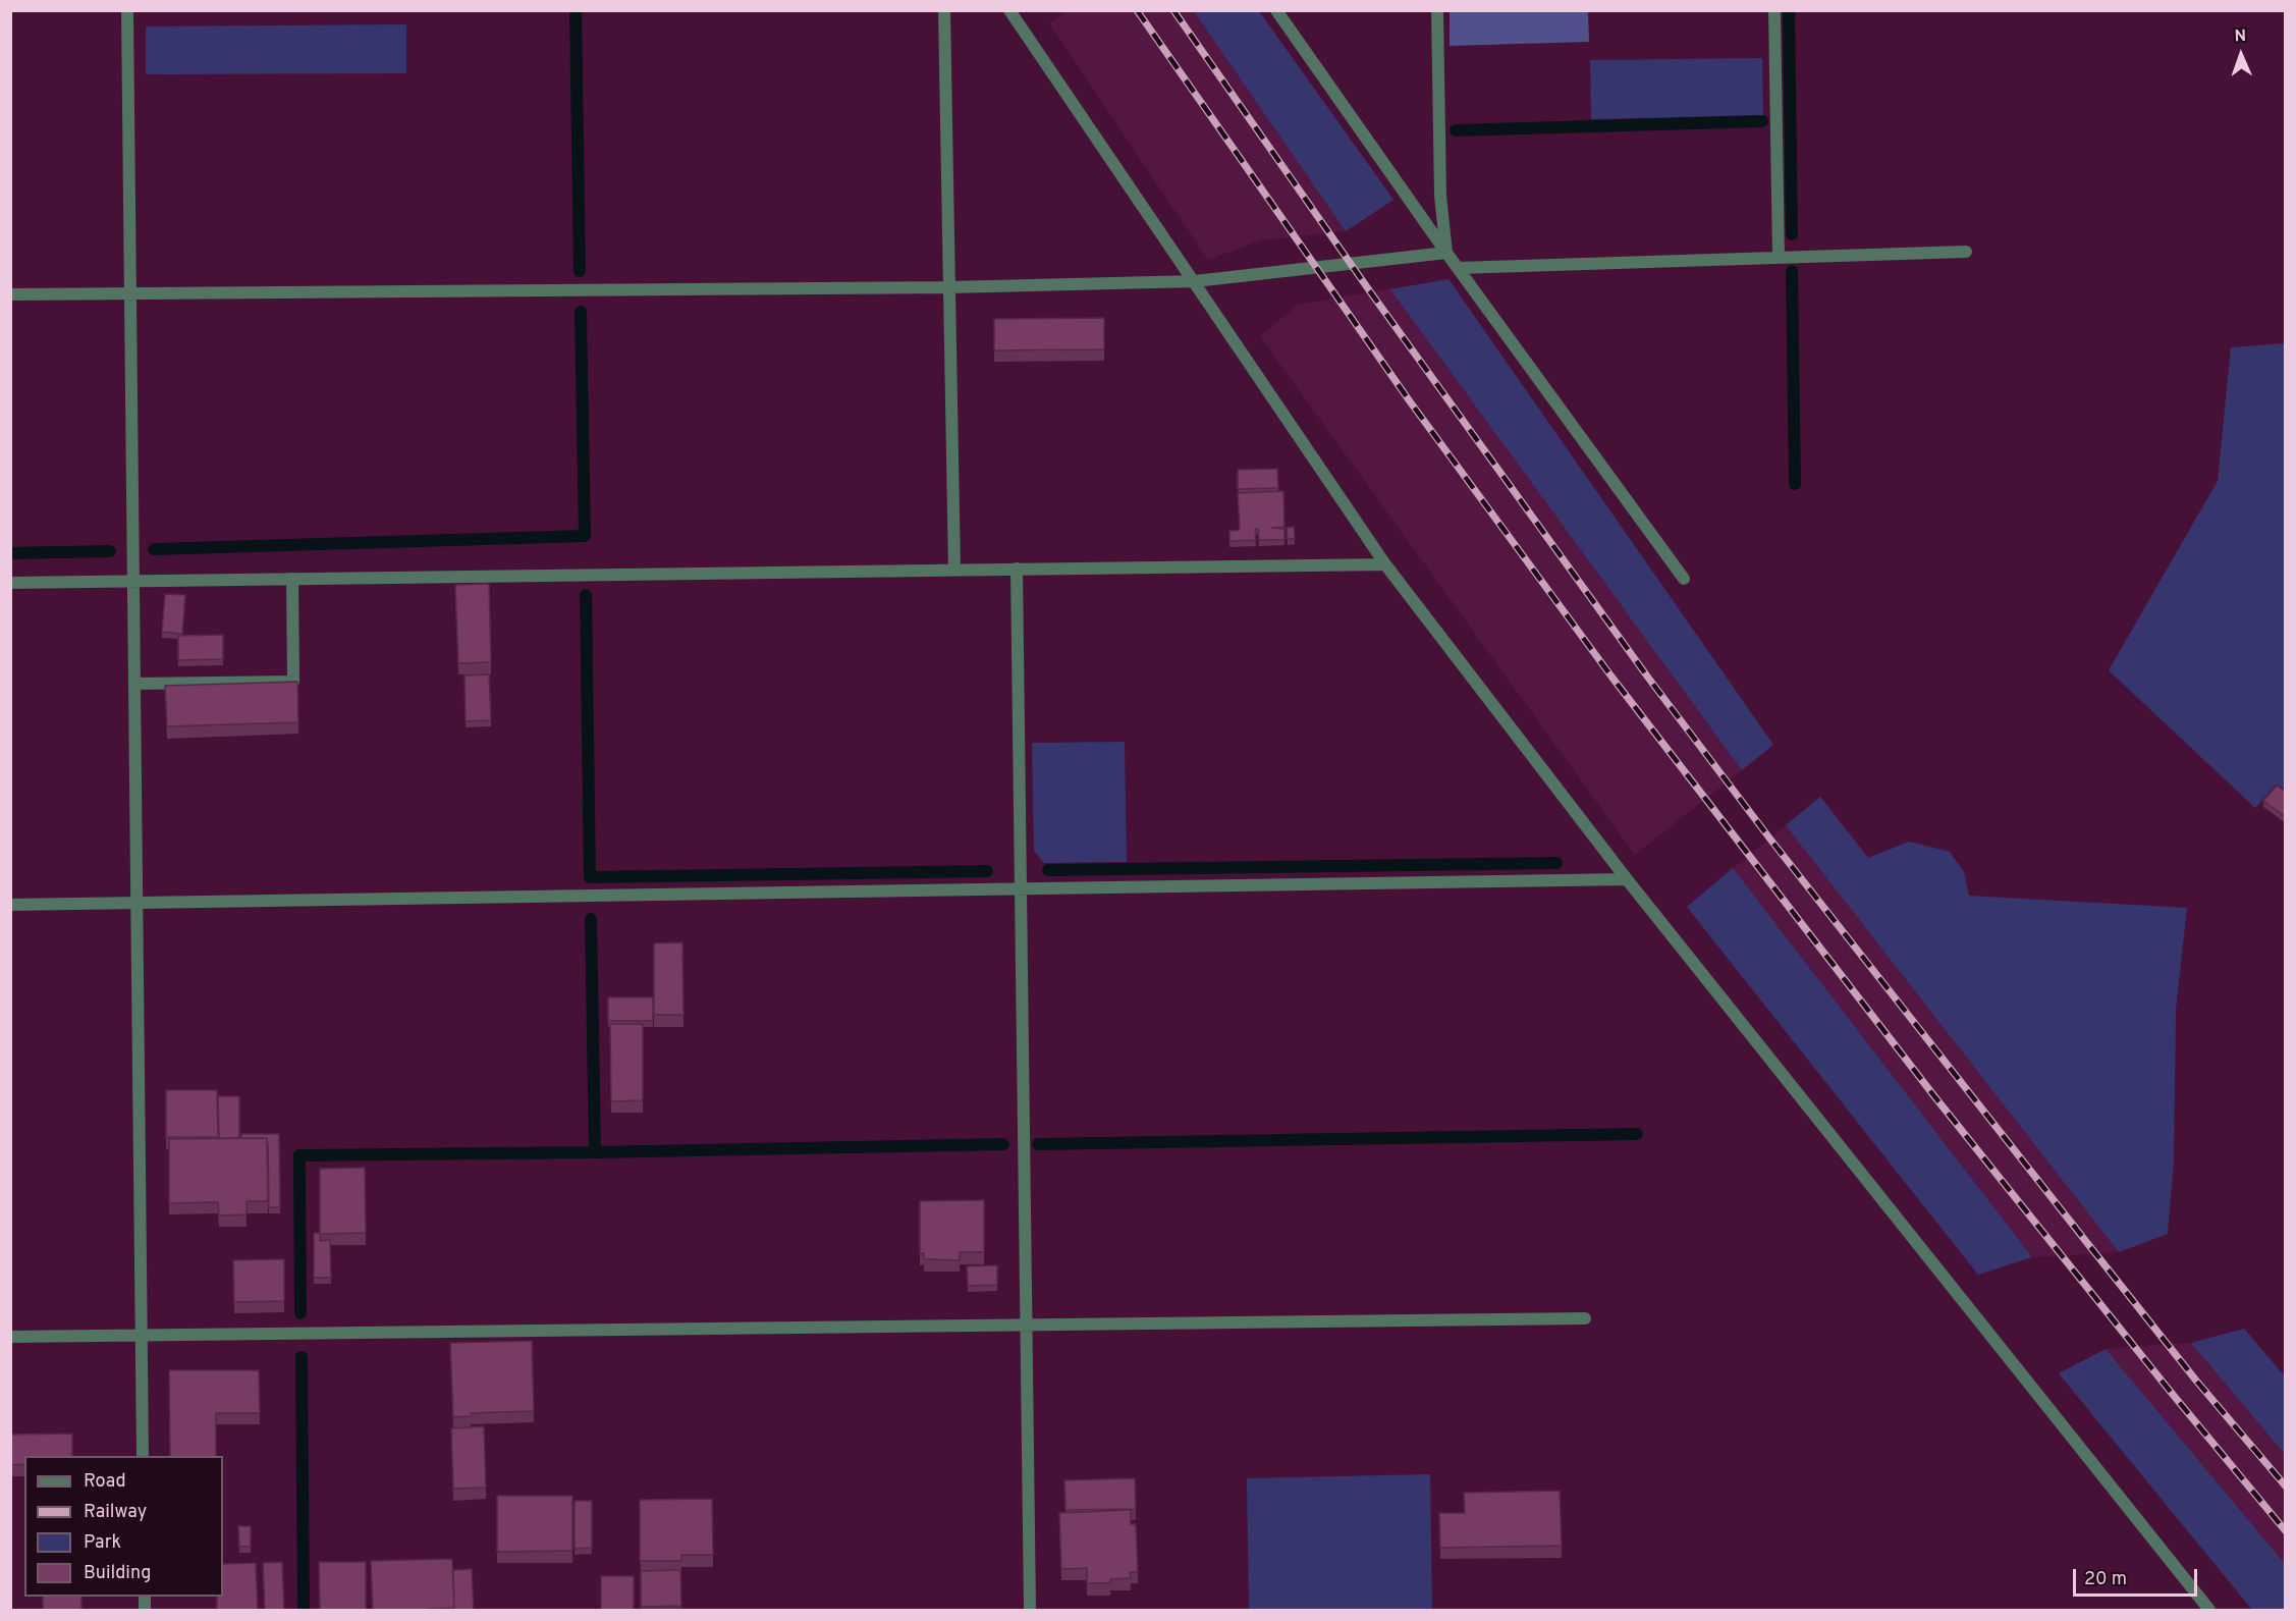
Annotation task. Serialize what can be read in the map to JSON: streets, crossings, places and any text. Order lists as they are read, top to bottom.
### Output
{
  "legend": [
    "Road",
    "Railway",
    "Park",
    "Building"
  ],
  "scale_bar": "20 m",
  "north": "top"
}
